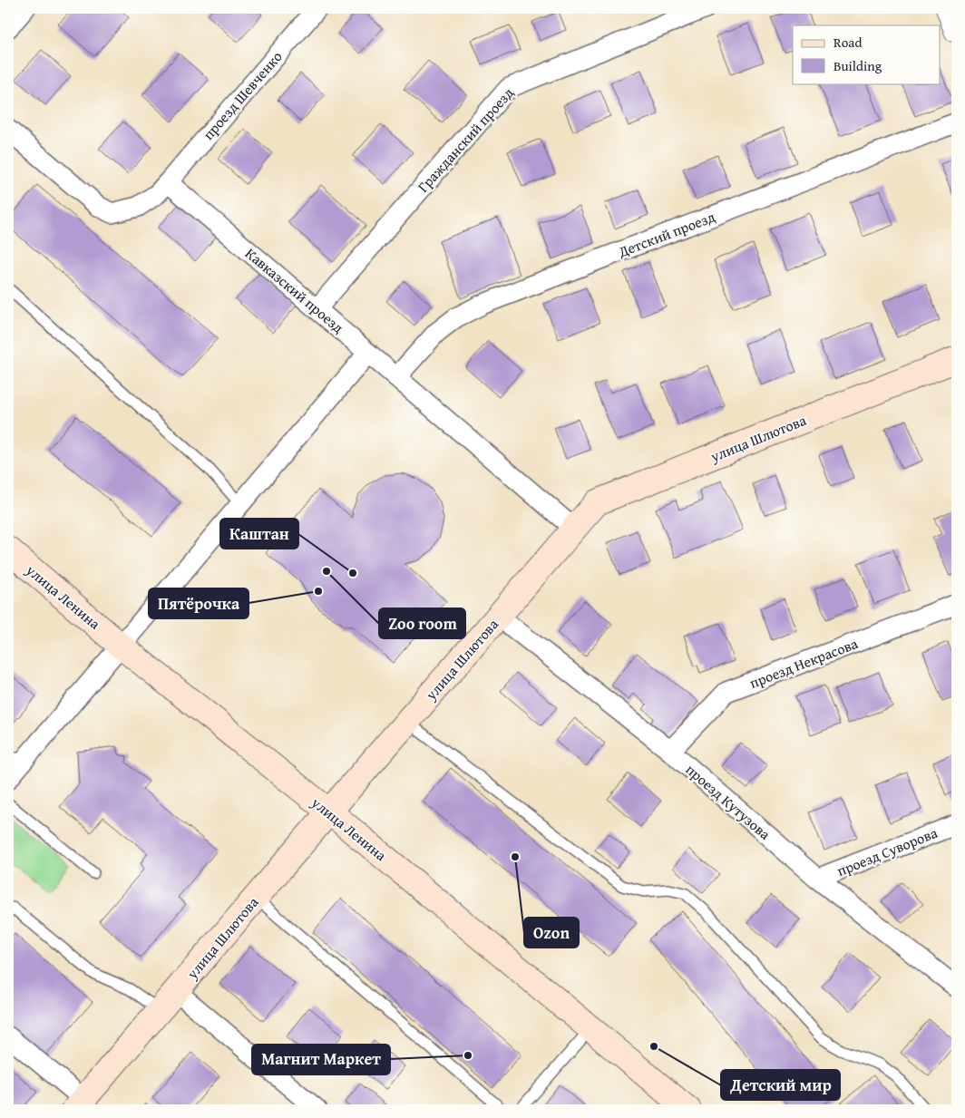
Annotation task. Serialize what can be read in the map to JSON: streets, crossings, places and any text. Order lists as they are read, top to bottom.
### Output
{
  "streets": {
    "main road": ["улица Шлютова", "улица Ленина"],
    "street": [
      "проезд Шевченко",
      "Гражданский проезд",
      "Детский проезд",
      "Кавказский проезд",
      "проезд Некрасова",
      "проезд Кутузова",
      "проезд Суворова"
    ]
  },
  "crossings": [
    ["проезд Шевченко", "Кавказский проезд"],
    ["Гражданский проезд", "Кавказский проезд"],
    ["Детский проезд", "Кавказский проезд"],
    ["Кавказский проезд", "улица Шлютова"],
    ["улица Шлютова", "улица Ленина"],
    ["улица Шлютова", "проезд Кутузова"],
    ["проезд Некрасова", "проезд Кутузова"],
    ["проезд Кутузова", "проезд Суворова"]
  ],
  "places": [
    "Zoo room",
    "Каштан",
    "Пятёрочка",
    "Ozon",
    "Детский мир",
    "Магнит Маркет"
  ],
  "legend": ["Road", "Building"]
}
